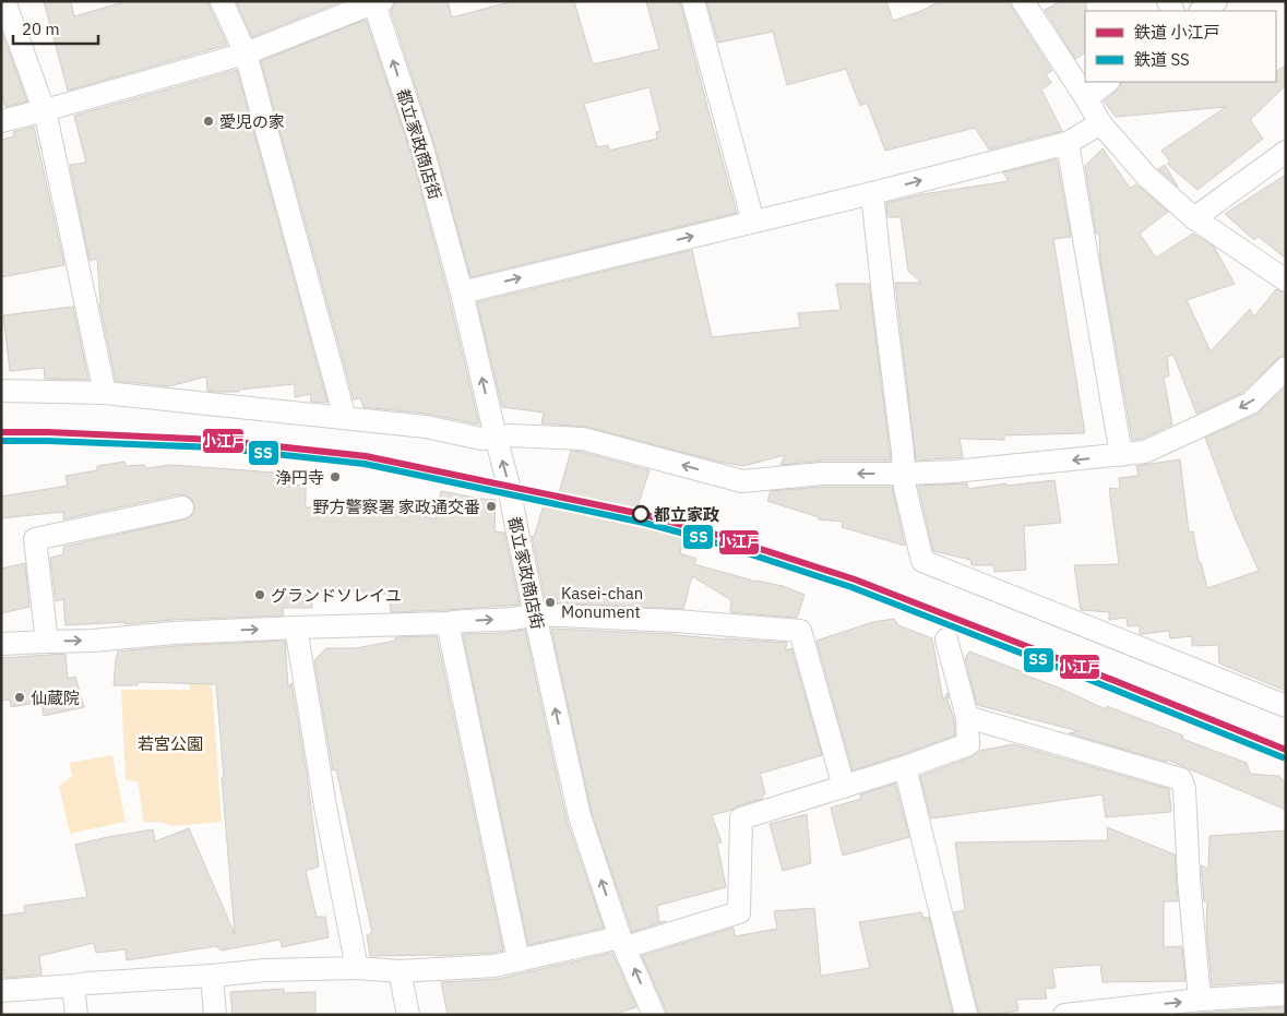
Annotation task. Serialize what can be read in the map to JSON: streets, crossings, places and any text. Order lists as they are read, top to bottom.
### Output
{
  "streets": {
    "street": ["都立家政商店街"]
  },
  "parks": ["若宮公園"],
  "places": [
    "愛児の家",
    "浄円寺",
    "野方警察署 家政通交番",
    "都立家政",
    "グランドソレイユ",
    "Kasei-chan Monument",
    "仙蔵院"
  ],
  "lines": ["rail line 小江戸", "rail line SS"],
  "legend": ["鉄道 小江戸", "鉄道 SS"],
  "scale_bar": "20 m"
}
